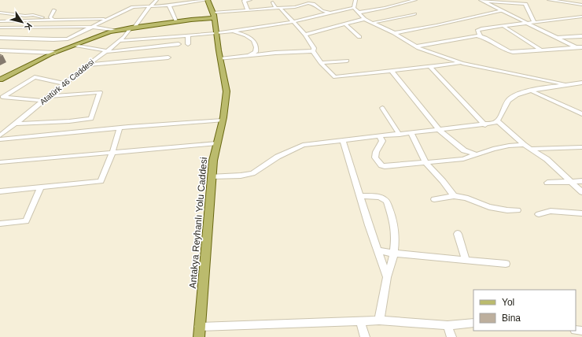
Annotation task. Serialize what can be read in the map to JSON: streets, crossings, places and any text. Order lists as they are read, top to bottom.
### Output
{
  "streets": {
    "main road": ["Antakya Reyhanlı Yolu Caddesi"],
    "street": ["Atatürk 46 Caddesi"]
  },
  "legend": ["Yol", "Bina"],
  "north": "bottom right"
}
